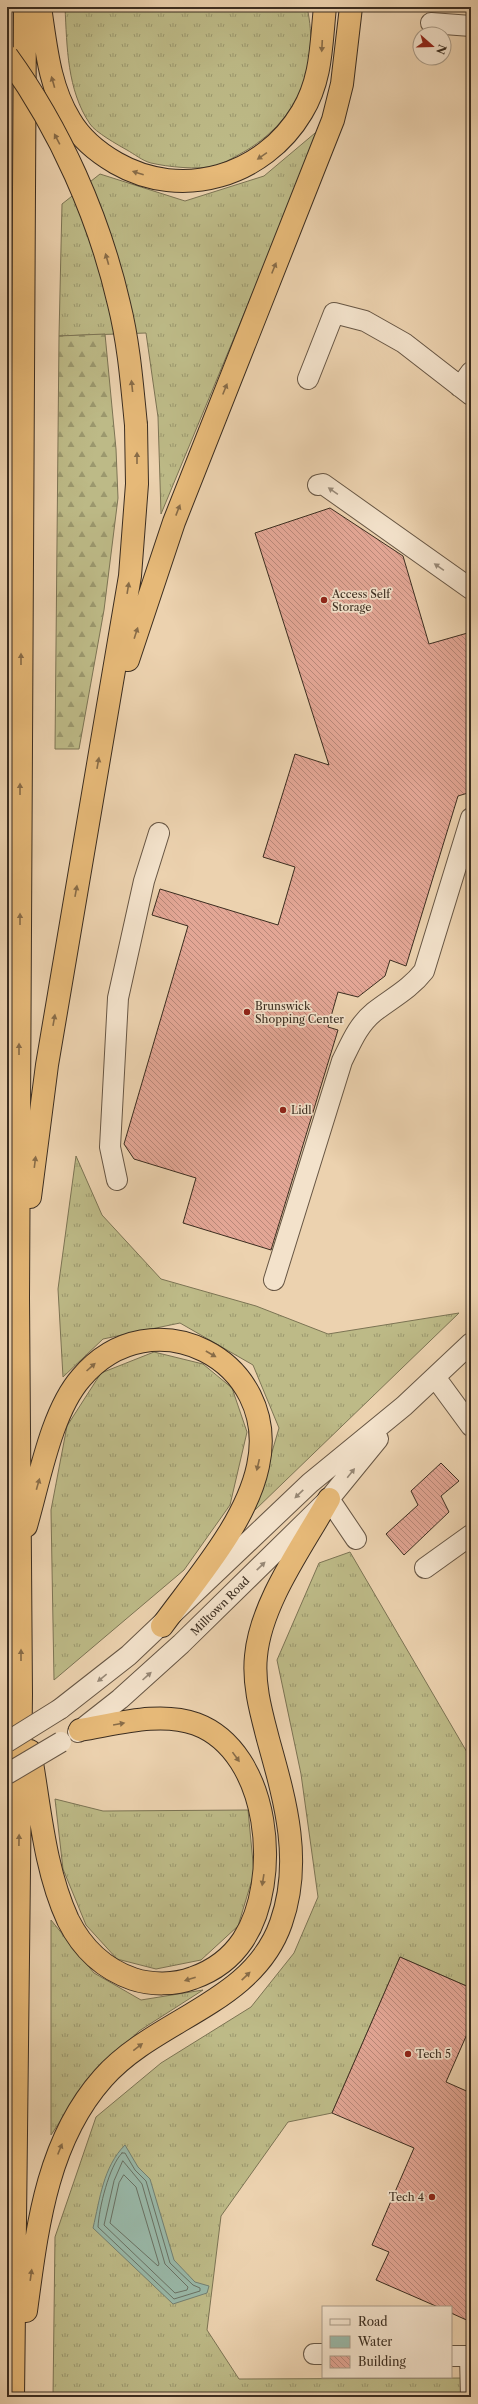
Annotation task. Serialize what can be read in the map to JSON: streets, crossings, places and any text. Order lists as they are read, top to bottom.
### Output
{
  "streets": {
    "street": ["Milltown Road"]
  },
  "places": [
    "Access Self Storage",
    "Brunswick Shopping Center",
    "Lidl",
    "Tech 5",
    "Tech 4"
  ],
  "legend": ["Road", "Water", "Building"],
  "north": "right"
}
